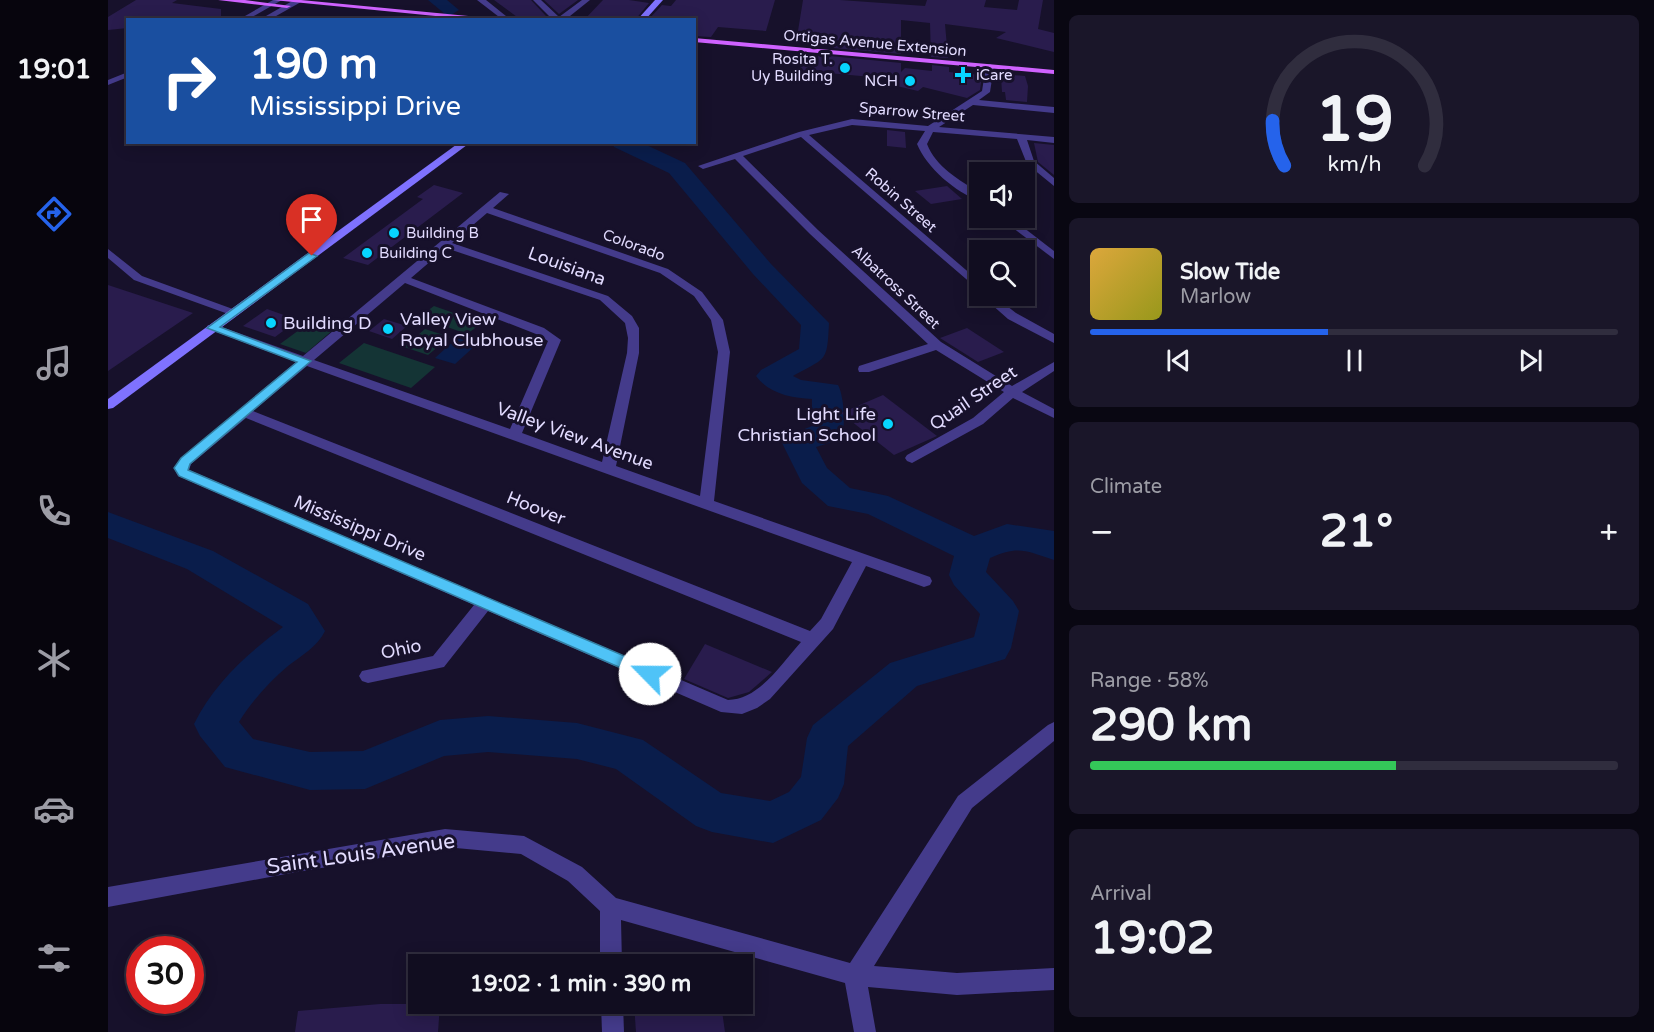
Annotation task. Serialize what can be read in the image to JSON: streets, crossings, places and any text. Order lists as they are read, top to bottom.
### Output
{
  "streets": {
    "main road": ["Ortigas Avenue Extension"],
    "street": [
      "Sparrow Street",
      "Robin Street",
      "Colorado",
      "Louisiana",
      "Albatross Street",
      "Quail Street",
      "Valley View Avenue",
      "Hoover",
      "Mississippi Drive",
      "Ohio",
      "Saint Louis Avenue"
    ]
  },
  "crossings": [
    ["Sparrow Street", "Robin Street"],
    ["Sparrow Street", "Albatross Street"],
    ["Colorado", "Valley View Avenue"],
    ["Colorado", "Mississippi Drive"],
    ["Louisiana", "Valley View Avenue"],
    ["Louisiana", "Mississippi Drive"],
    ["Albatross Street", "Quail Street"],
    ["Valley View Avenue", "Mississippi Drive"],
    ["Hoover", "Mississippi Drive"],
    ["Mississippi Drive", "Ohio"]
  ],
  "places": {
    "other": [
      "Rosita T. Uy Building",
      "NCH",
      "Building B",
      "Building C",
      "Building D",
      "Valley View Royal Clubhouse",
      "Light Life Christian School"
    ],
    "health": ["iCare"]
  },
  "page": {
    "tabs": "19:01",
    "turn": ["190 m", "Mississippi Drive"],
    "song": ["Slow Tide", "Marlow"],
    "tile": [
      "Climate",
      ["Range · 58%", "290 km"],
      ["Arrival", "19:02"]
    ],
    "heat": ["−", "21°", "+"],
    "limit": "30",
    "trip": "19:02 · 1 min · 390 m",
    "gauge": ["19", "km/h"]
  }
}
